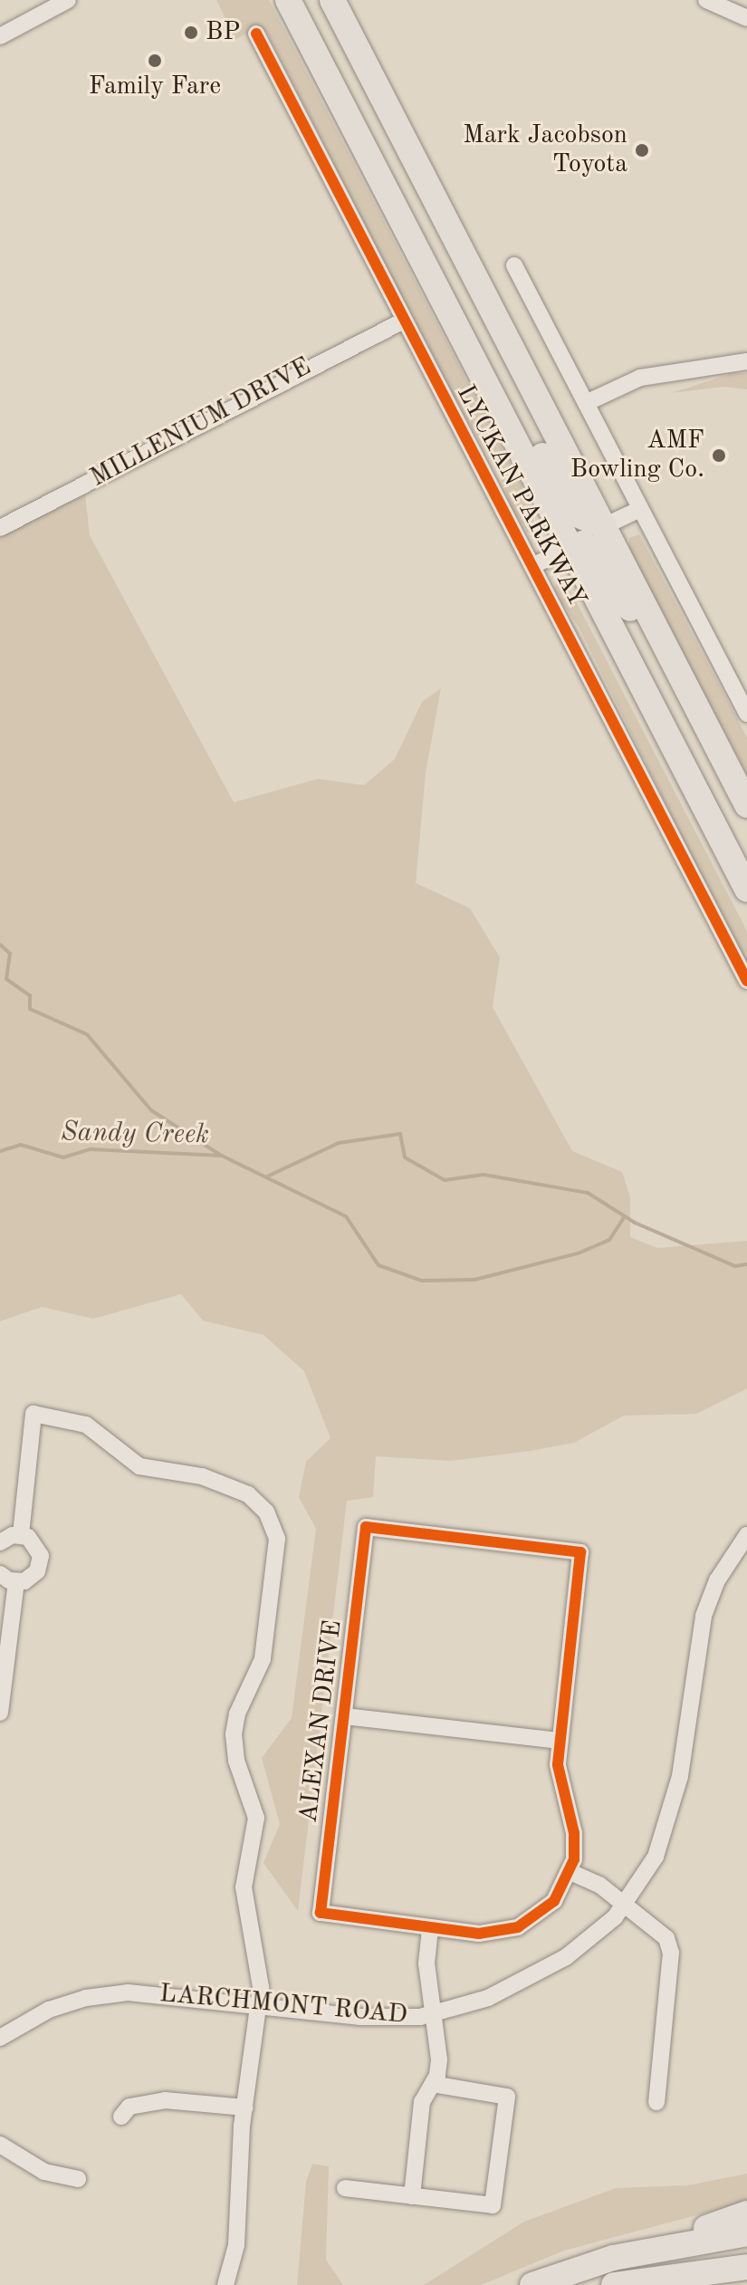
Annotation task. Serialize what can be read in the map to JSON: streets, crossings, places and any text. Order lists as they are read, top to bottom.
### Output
{
  "streets": {
    "street": [
      "MILLENIUM DRIVE",
      "LYCKAN PARKWAY",
      "ALEXAN DRIVE",
      "LARCHMONT ROAD"
    ]
  },
  "crossings": [
    ["MILLENIUM DRIVE", "LYCKAN PARKWAY"]
  ],
  "water": ["Sandy Creek"],
  "places": [
    "BP",
    "Family Fare",
    "Mark Jacobson Toyota",
    "AMF Bowling Co."
  ]
}
